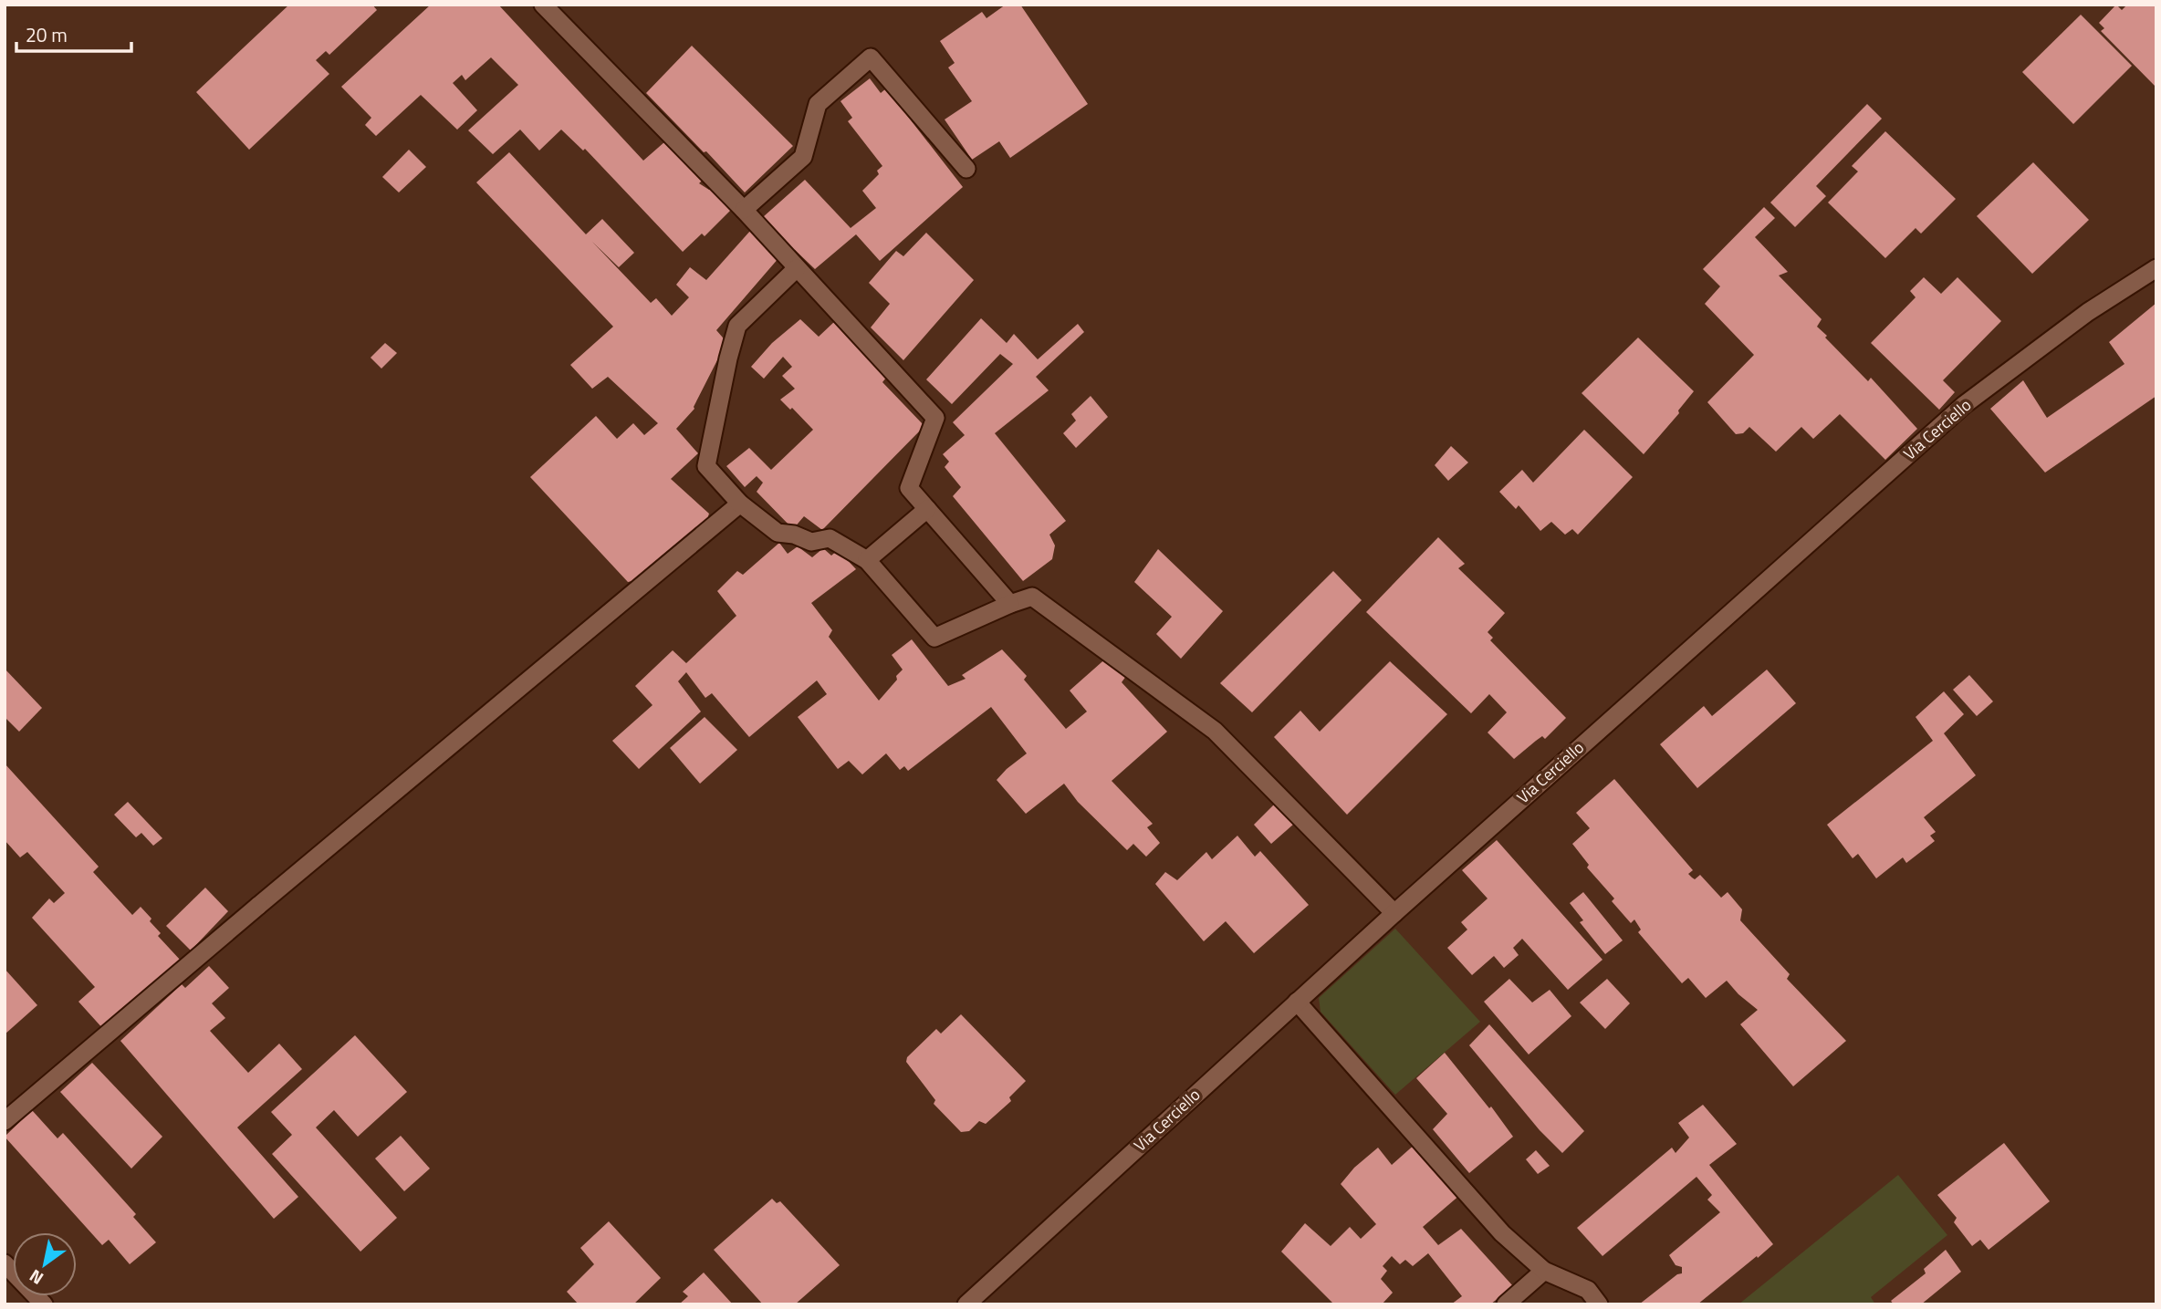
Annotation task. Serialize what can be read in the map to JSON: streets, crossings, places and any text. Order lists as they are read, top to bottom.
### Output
{
  "streets": {
    "street": ["Via Cerciello"]
  },
  "scale_bar": "20 m",
  "north": "bottom left"
}
